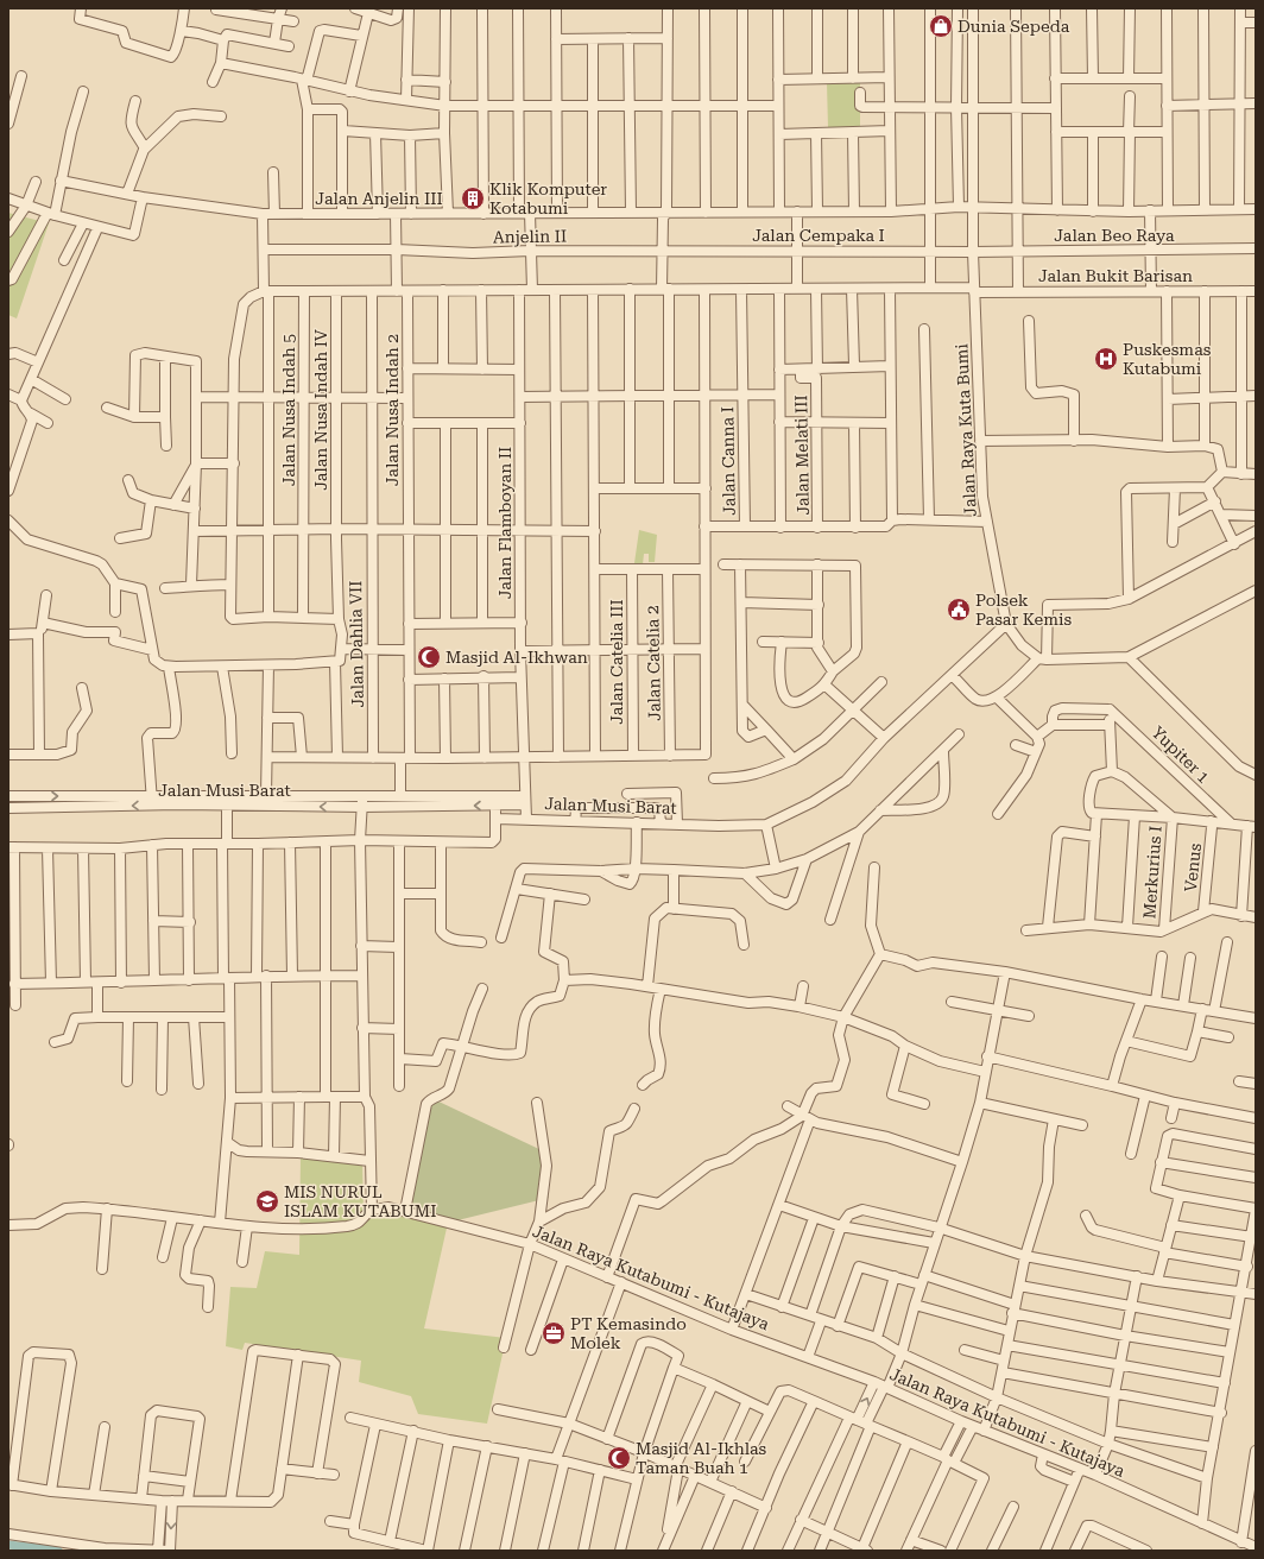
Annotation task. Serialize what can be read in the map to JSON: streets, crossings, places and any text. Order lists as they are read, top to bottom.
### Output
{
  "streets": {
    "street": [
      "Jalan Anjelin III",
      "Jalan Cempaka I",
      "Jalan Beo Raya",
      "Anjelin II",
      "Jalan Bukit Barisan",
      "Jalan Nusa Indah 5",
      "Jalan Nusa Indah IV",
      "Jalan Nusa Indah 2",
      "Jalan Raya Kuta Bumi",
      "Jalan Melati III",
      "Jalan Canna I",
      "Jalan Flamboyan II",
      "Jalan Dahlia VII",
      "Jalan Catelia III",
      "Jalan Catelia 2",
      "Yupiter 1",
      "Jalan Musi Barat",
      "Venus",
      "Merkurius I",
      "Jalan Raya Kutabumi - Kutajaya"
    ]
  },
  "crossings": [
    ["Jalan Anjelin III", "Jalan Nusa Indah 2"],
    ["Jalan Anjelin III", "Jalan Raya Kuta Bumi"],
    ["Jalan Cempaka I", "Jalan Beo Raya"],
    ["Jalan Cempaka I", "Anjelin II"],
    ["Jalan Cempaka I", "Jalan Raya Kuta Bumi"],
    ["Jalan Beo Raya", "Jalan Raya Kuta Bumi"],
    ["Anjelin II", "Jalan Nusa Indah 2"],
    ["Jalan Bukit Barisan", "Jalan Nusa Indah 5"],
    ["Jalan Bukit Barisan", "Jalan Nusa Indah IV"],
    ["Jalan Bukit Barisan", "Jalan Nusa Indah 2"],
    ["Jalan Bukit Barisan", "Jalan Raya Kuta Bumi"],
    ["Jalan Bukit Barisan", "Jalan Canna I"],
    ["Jalan Bukit Barisan", "Jalan Flamboyan II"],
    ["Jalan Bukit Barisan", "Jalan Dahlia VII"],
    ["Jalan Nusa Indah 2", "Jalan Musi Barat"],
    ["Jalan Raya Kuta Bumi", "Jalan Musi Barat"],
    ["Jalan Flamboyan II", "Jalan Musi Barat"]
  ],
  "places": {
    "shop": ["Dunia Sepeda"],
    "building": ["Klik Komputer Kotabumi"],
    "hospital": ["Puskesmas Kutabumi"],
    "public building": ["Polsek Pasar Kemis"],
    "mosque": ["Masjid Al-Ikhwan", "Masjid Al-Ikhlas Taman Buah 1"],
    "school or university": ["MIS NURUL ISLAM KUTABUMI"],
    "office": ["PT Kemasindo Molek"]
  }
}
